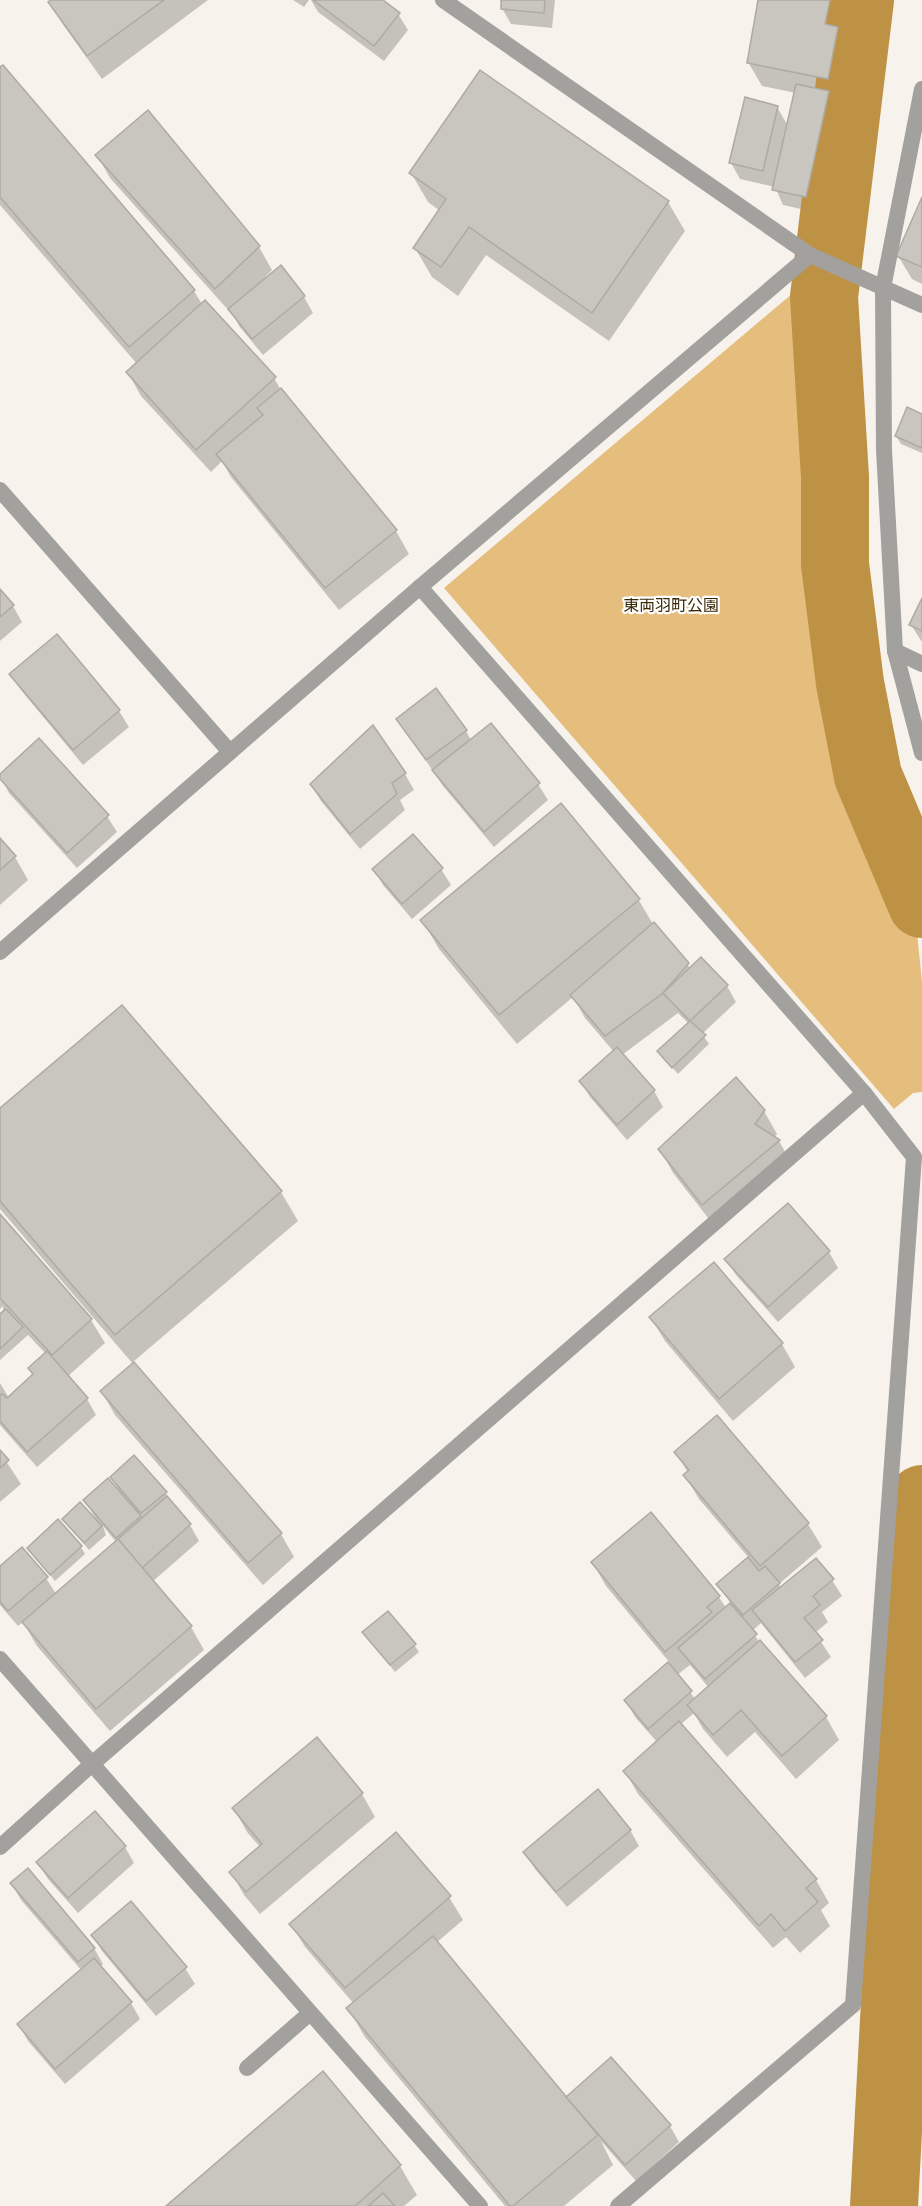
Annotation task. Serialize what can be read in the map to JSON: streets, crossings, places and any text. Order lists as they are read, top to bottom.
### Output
{
  "parks": ["東両羽町公園"]
}
